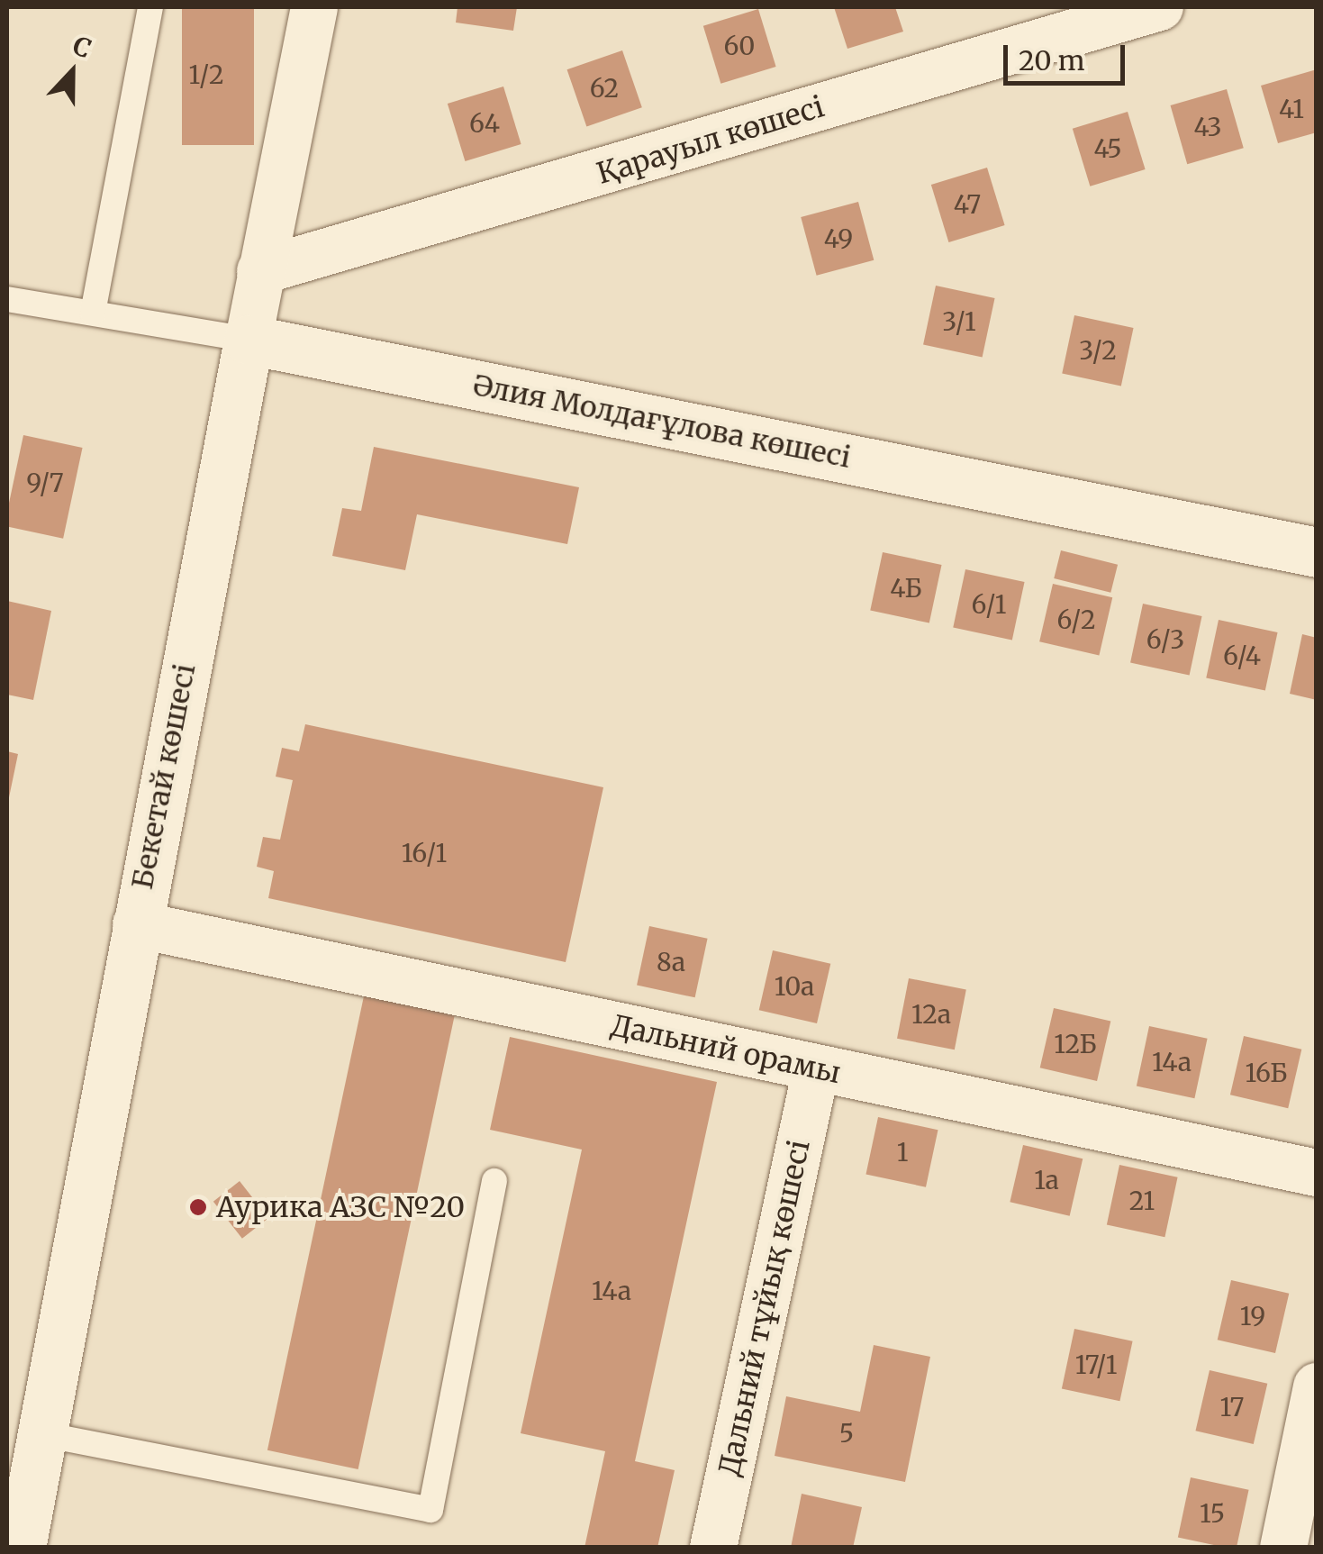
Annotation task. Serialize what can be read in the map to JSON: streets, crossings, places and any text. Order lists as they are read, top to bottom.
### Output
{
  "streets": {
    "street": [
      "Қарауыл көшесі",
      "Әлия Молдағұлова көшесі",
      "Бекетай көшесі",
      "Дальний орамы",
      "Дальний тұйық көшесі"
    ]
  },
  "crossings": [
    ["Қарауыл көшесі", "Бекетай көшесі"],
    ["Әлия Молдағұлова көшесі", "Бекетай көшесі"],
    ["Бекетай көшесі", "Дальний орамы"],
    ["Дальний орамы", "Дальний тұйық көшесі"]
  ],
  "places": ["Аурика АЗС №20"],
  "house_numbers": [
    "60",
    "1/2",
    "62",
    "41",
    "64",
    "43",
    "45",
    "47",
    "49",
    "3/1",
    "3/2",
    "9/7",
    "4Б",
    "6/1",
    "6/2",
    "6/3",
    "6/4",
    "16/1",
    "8а",
    "10а",
    "12а",
    "12Б",
    "14а",
    "16Б",
    "1",
    "1а",
    "21",
    "14а",
    "19",
    "17/1",
    "17",
    "5",
    "15"
  ],
  "scale_bar": "20 m",
  "north": "top"
}
